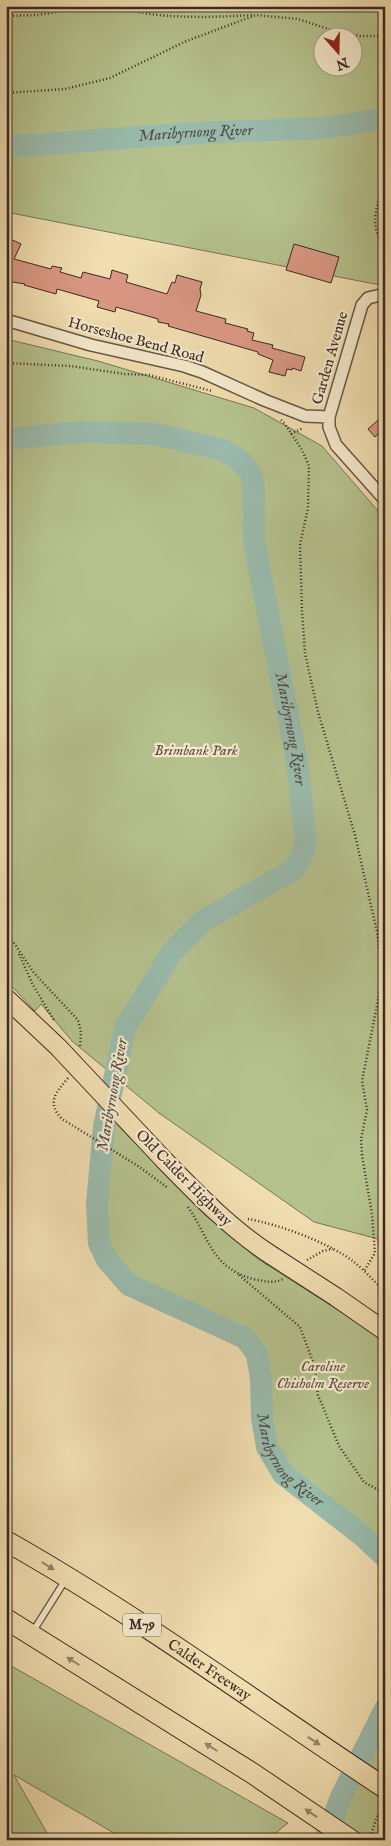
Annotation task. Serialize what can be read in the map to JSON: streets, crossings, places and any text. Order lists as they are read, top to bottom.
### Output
{
  "streets": {
    "highway": ["M79", "Calder Freeway"],
    "main road": ["Old Calder Highway"],
    "street": ["Horseshoe Bend Road", "Garden Avenue"]
  },
  "crossings": [
    ["Horseshoe Bend Road", "Garden Avenue"]
  ],
  "water": ["Maribyrnong River"],
  "parks": ["Brimbank Park", "Caroline Chisholm Reserve"],
  "north": "bottom"
}
